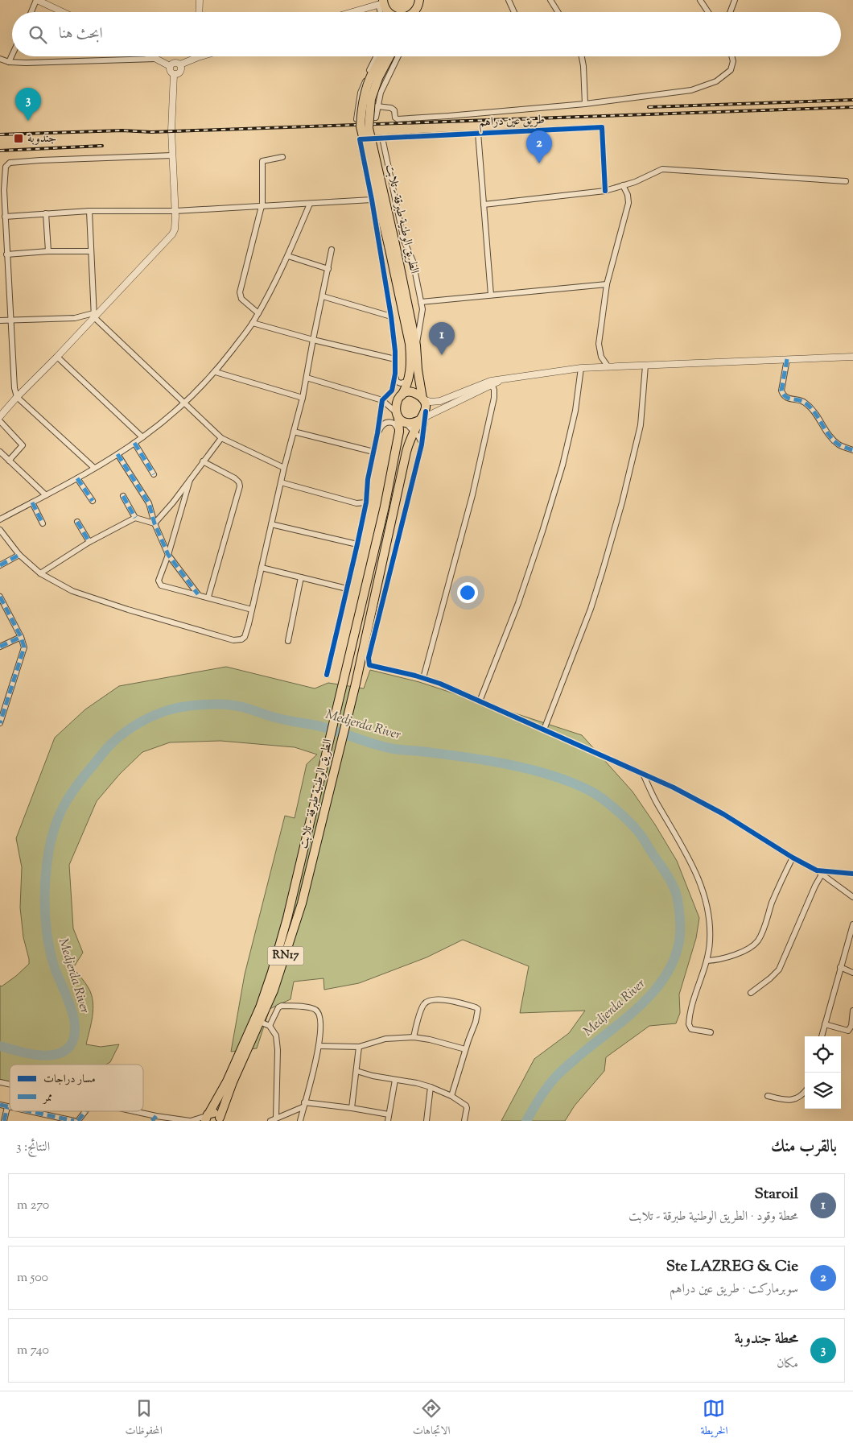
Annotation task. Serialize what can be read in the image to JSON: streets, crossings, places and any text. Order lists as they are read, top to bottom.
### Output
{
  "streets": {
    "main road": ["الطريق الوطنية طبرقة - تلابت", "RN17"],
    "street": ["طريق عين دراهم"]
  },
  "crossings": [
    ["الطريق الوطنية طبرقة - تلابت", "RN17"]
  ],
  "water": ["Medjerda River"],
  "places": {
    "transit": ["جندوبة"]
  },
  "legend": ["مسار دراجات", "ممر"],
  "page": {
    "search": "ابحث هنا",
    "pins": ["3", "2", "1"],
    "heading": ["بالقرب منك", "النتائج: 3"],
    "list": [
      {
        "mark": "1",
        "name": "Staroil",
        "note": "محطة وقود · الطريق الوطنية طبرقة - تلابت",
        "value": "270 m"
      },
      {
        "mark": "2",
        "name": "Ste LAZREG & Cie",
        "note": "سوبرماركت · طريق عين دراهم",
        "value": "500 m"
      },
      {
        "mark": "3",
        "name": "محطة جندوبة",
        "note": "مكان",
        "value": "740 m"
      }
    ],
    "nav": ["الخريطة", "الاتجاهات", "المحفوظات"]
  }
}
